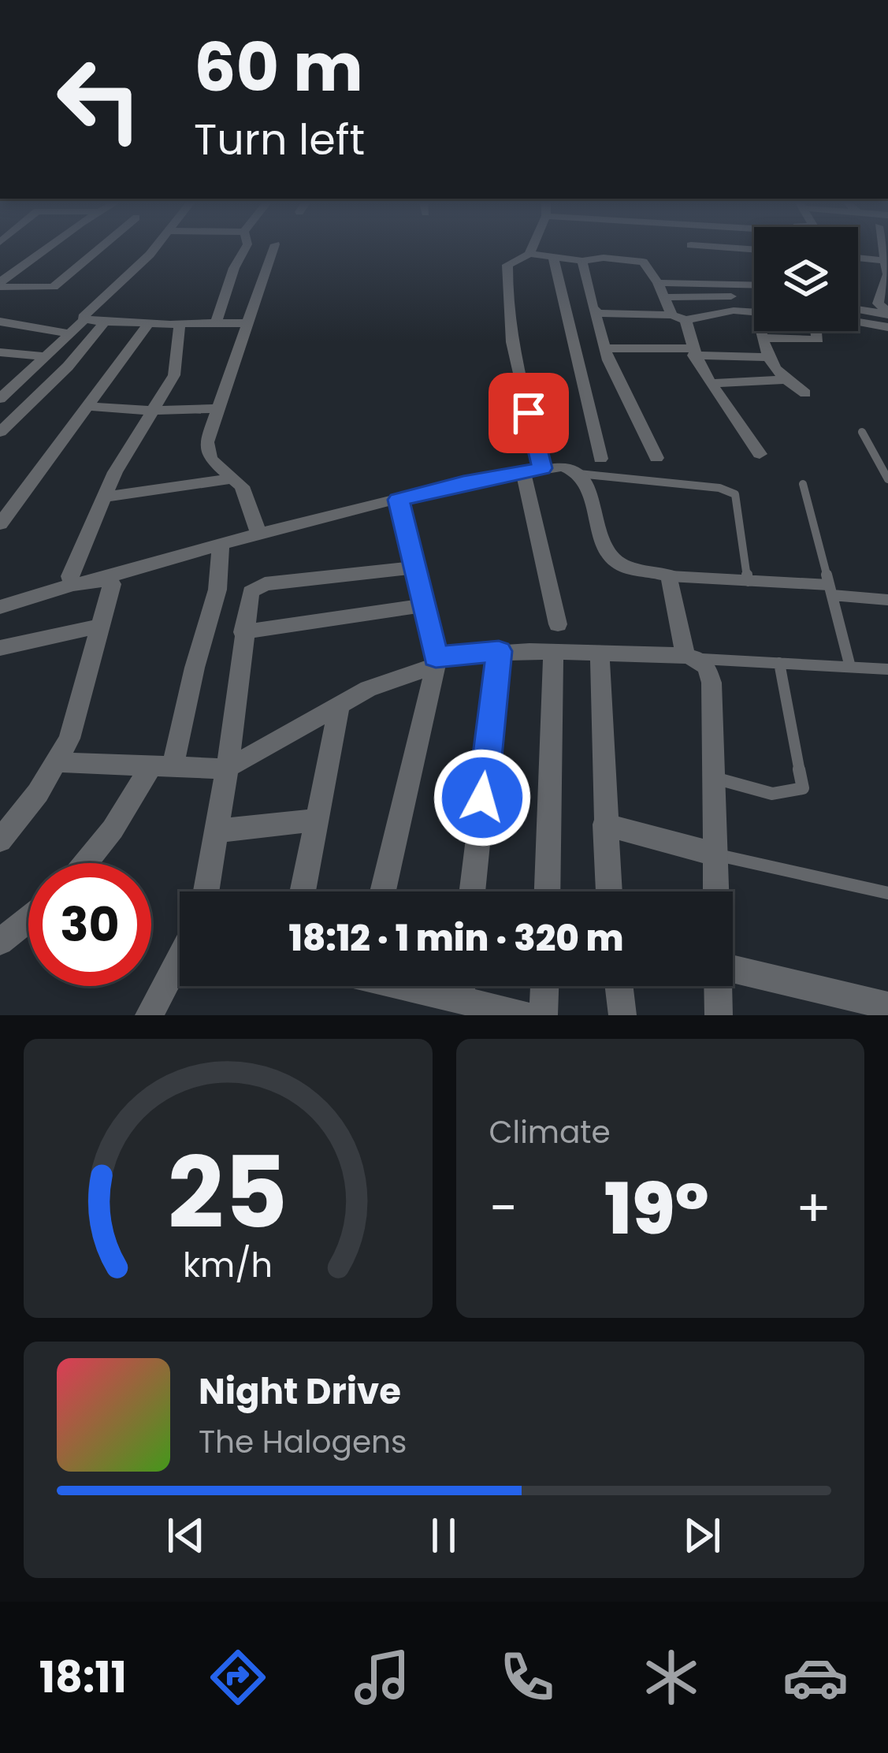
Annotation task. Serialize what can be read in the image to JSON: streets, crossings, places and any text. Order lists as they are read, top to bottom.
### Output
{
  "page": {
    "turn": ["60 m", "Turn left"],
    "limit": "30",
    "trip": "18:12 · 1 min · 320 m",
    "tile": "Climate",
    "heat": ["−", "19°", "+"],
    "song": ["Night Drive", "The Halogens"],
    "tabs": "18:11",
    "gauge": ["25", "km/h"]
  }
}
